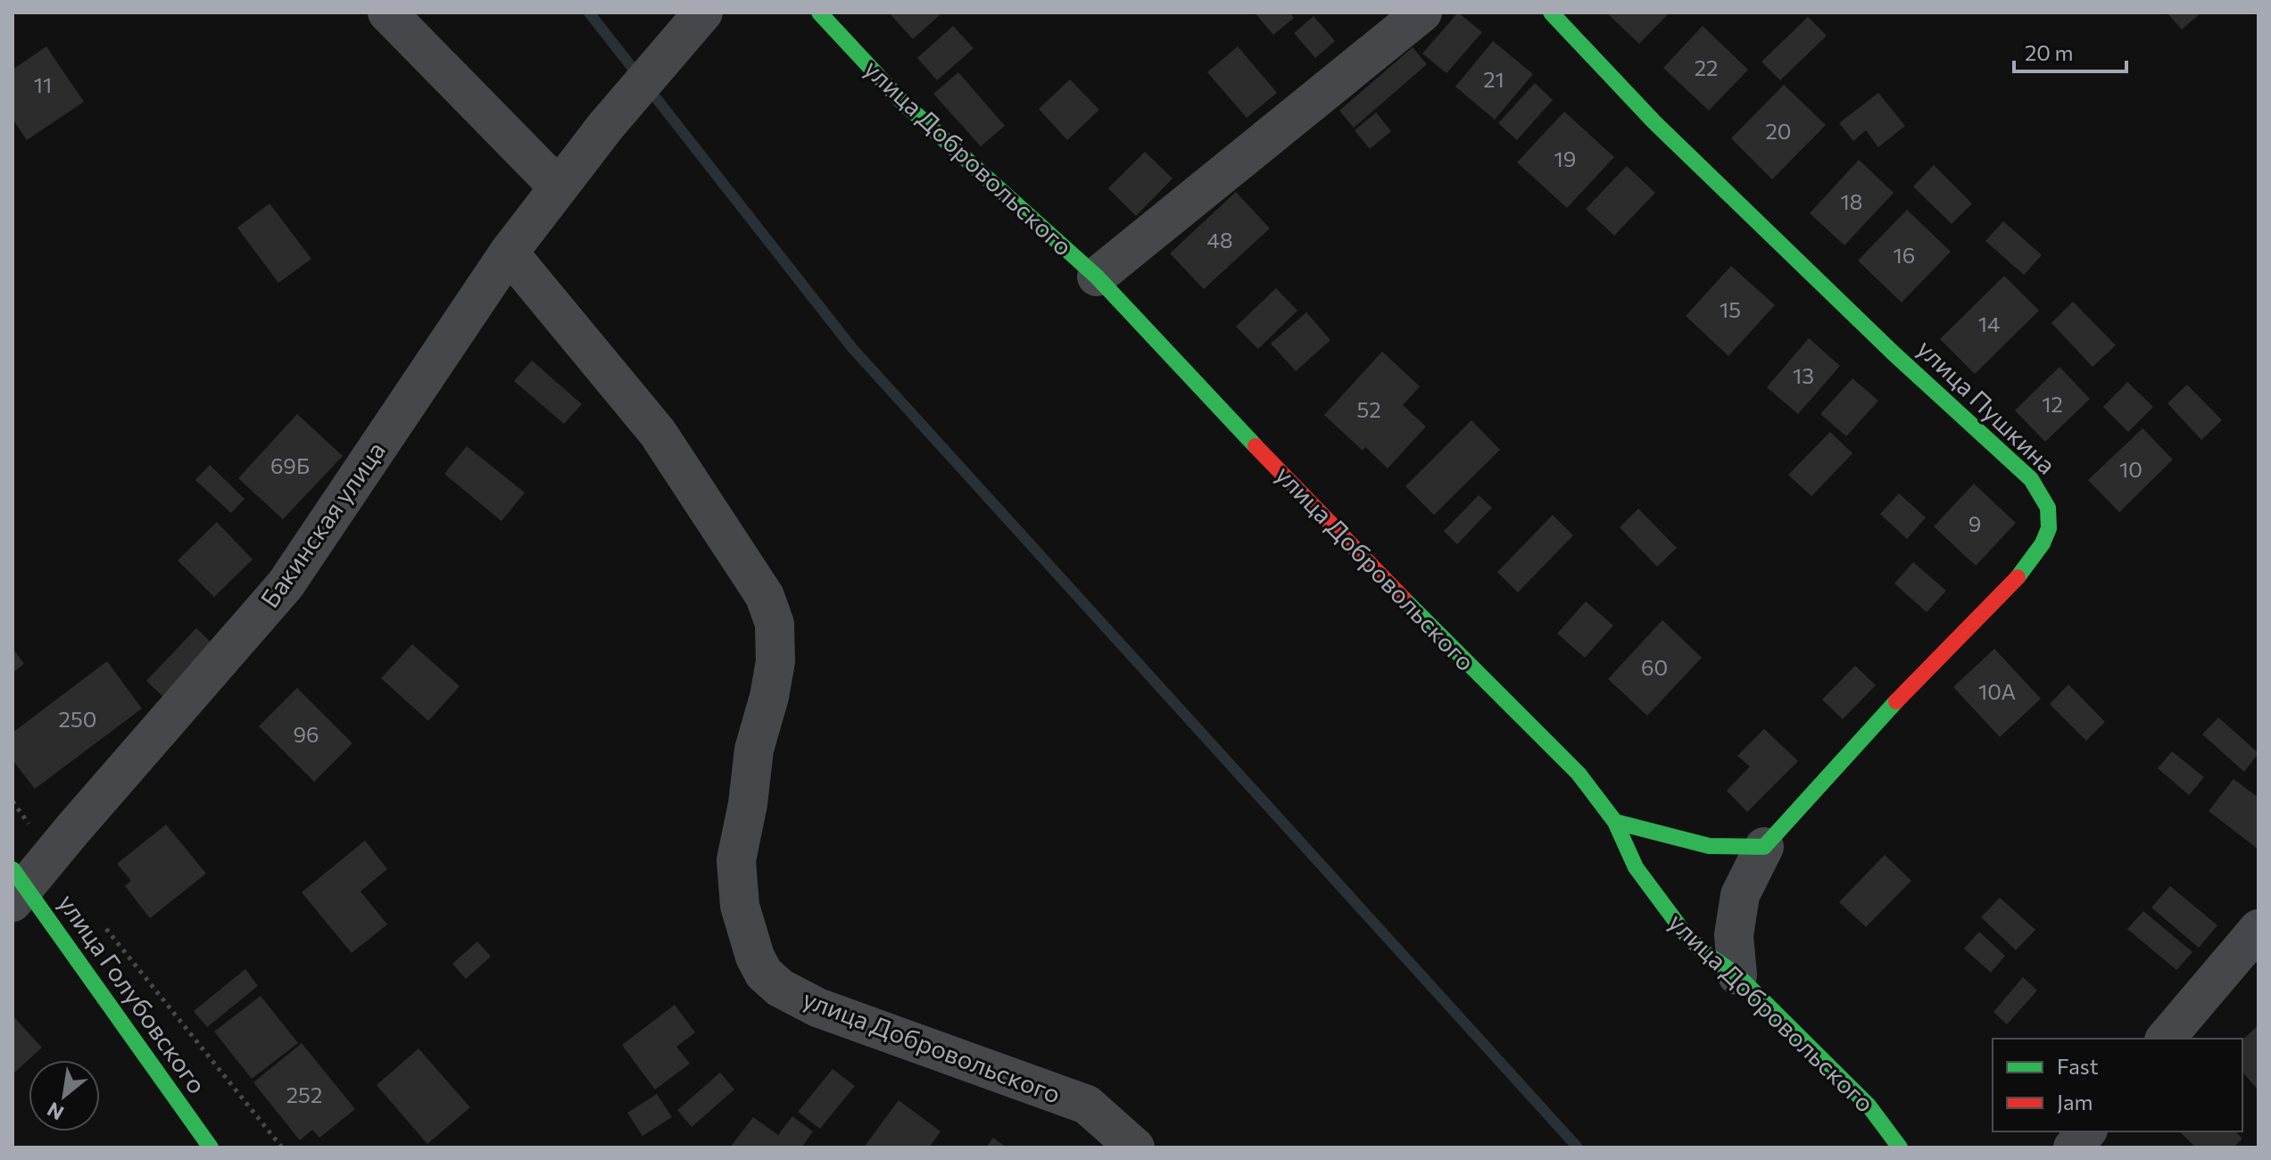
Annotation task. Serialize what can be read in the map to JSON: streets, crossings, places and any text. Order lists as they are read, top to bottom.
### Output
{
  "streets": {
    "street": [
      "улица Добровольского",
      "улица Пушкина",
      "Бакинская улица",
      "улица Голубовского"
    ]
  },
  "crossings": [
    ["улица Добровольского", "Бакинская улица"],
    ["Бакинская улица", "улица Голубовского"]
  ],
  "house_numbers": [
    "22",
    "21",
    "11",
    "20",
    "19",
    "18",
    "48",
    "16",
    "15",
    "14",
    "13",
    "12",
    "52",
    "69Б",
    "10",
    "9",
    "60",
    "10А",
    "250",
    "96",
    "252"
  ],
  "legend": ["Fast", "Jam"],
  "scale_bar": "20 m",
  "north": "bottom left"
}
